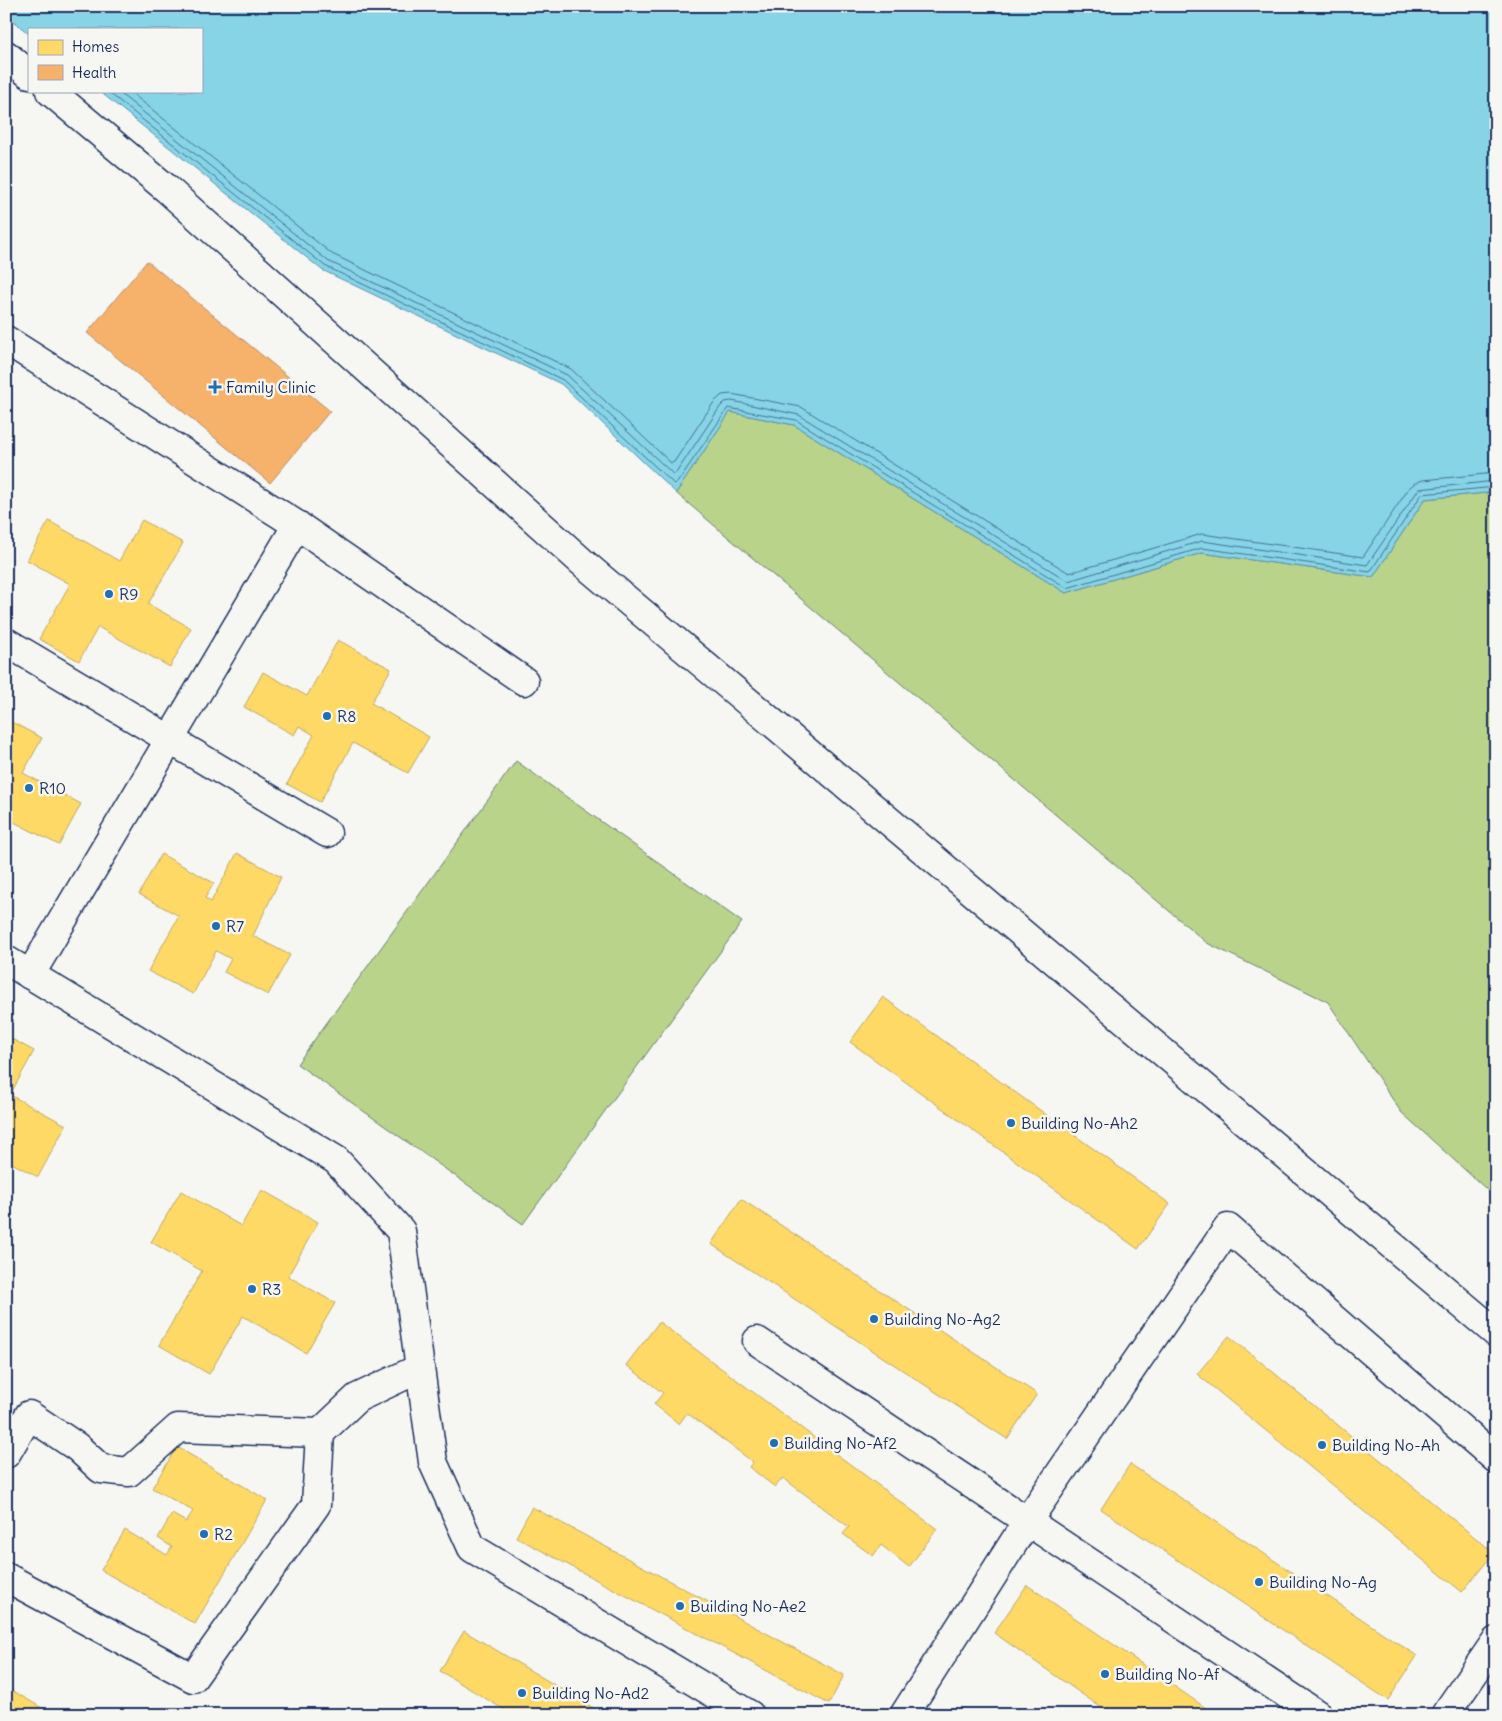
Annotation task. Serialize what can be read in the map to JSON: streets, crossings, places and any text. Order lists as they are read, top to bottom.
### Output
{
  "places": {
    "health": ["Family Clinic"],
    "other": [
      "R9",
      "R8",
      "R10",
      "R7",
      "Building No-Ah2",
      "R3",
      "Building No-Ag2",
      "Building No-Af2",
      "Building No-Ah",
      "R2",
      "Building No-Ag",
      "Building No-Ae2",
      "Building No-Af",
      "Building No-Ad2"
    ]
  },
  "legend": ["Homes", "Health"]
}
